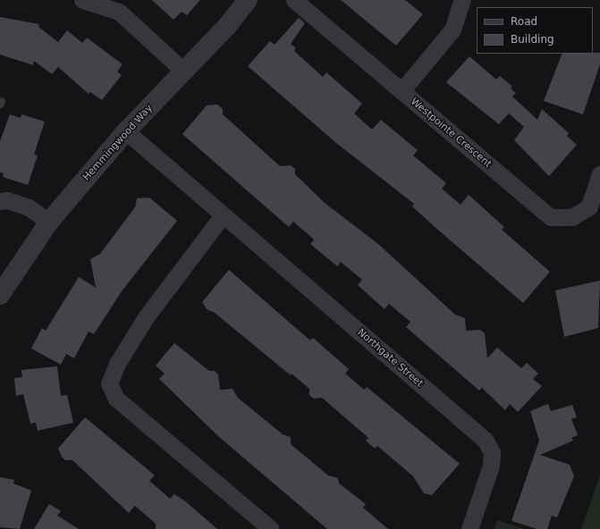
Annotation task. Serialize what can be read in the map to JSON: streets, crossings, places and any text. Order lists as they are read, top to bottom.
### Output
{
  "streets": {
    "street": ["Westpointe Crescent", "Hemmingwood Way", "Northgate Street"]
  },
  "crossings": [
    ["Hemmingwood Way", "Northgate Street"]
  ],
  "legend": ["Road", "Building"]
}
